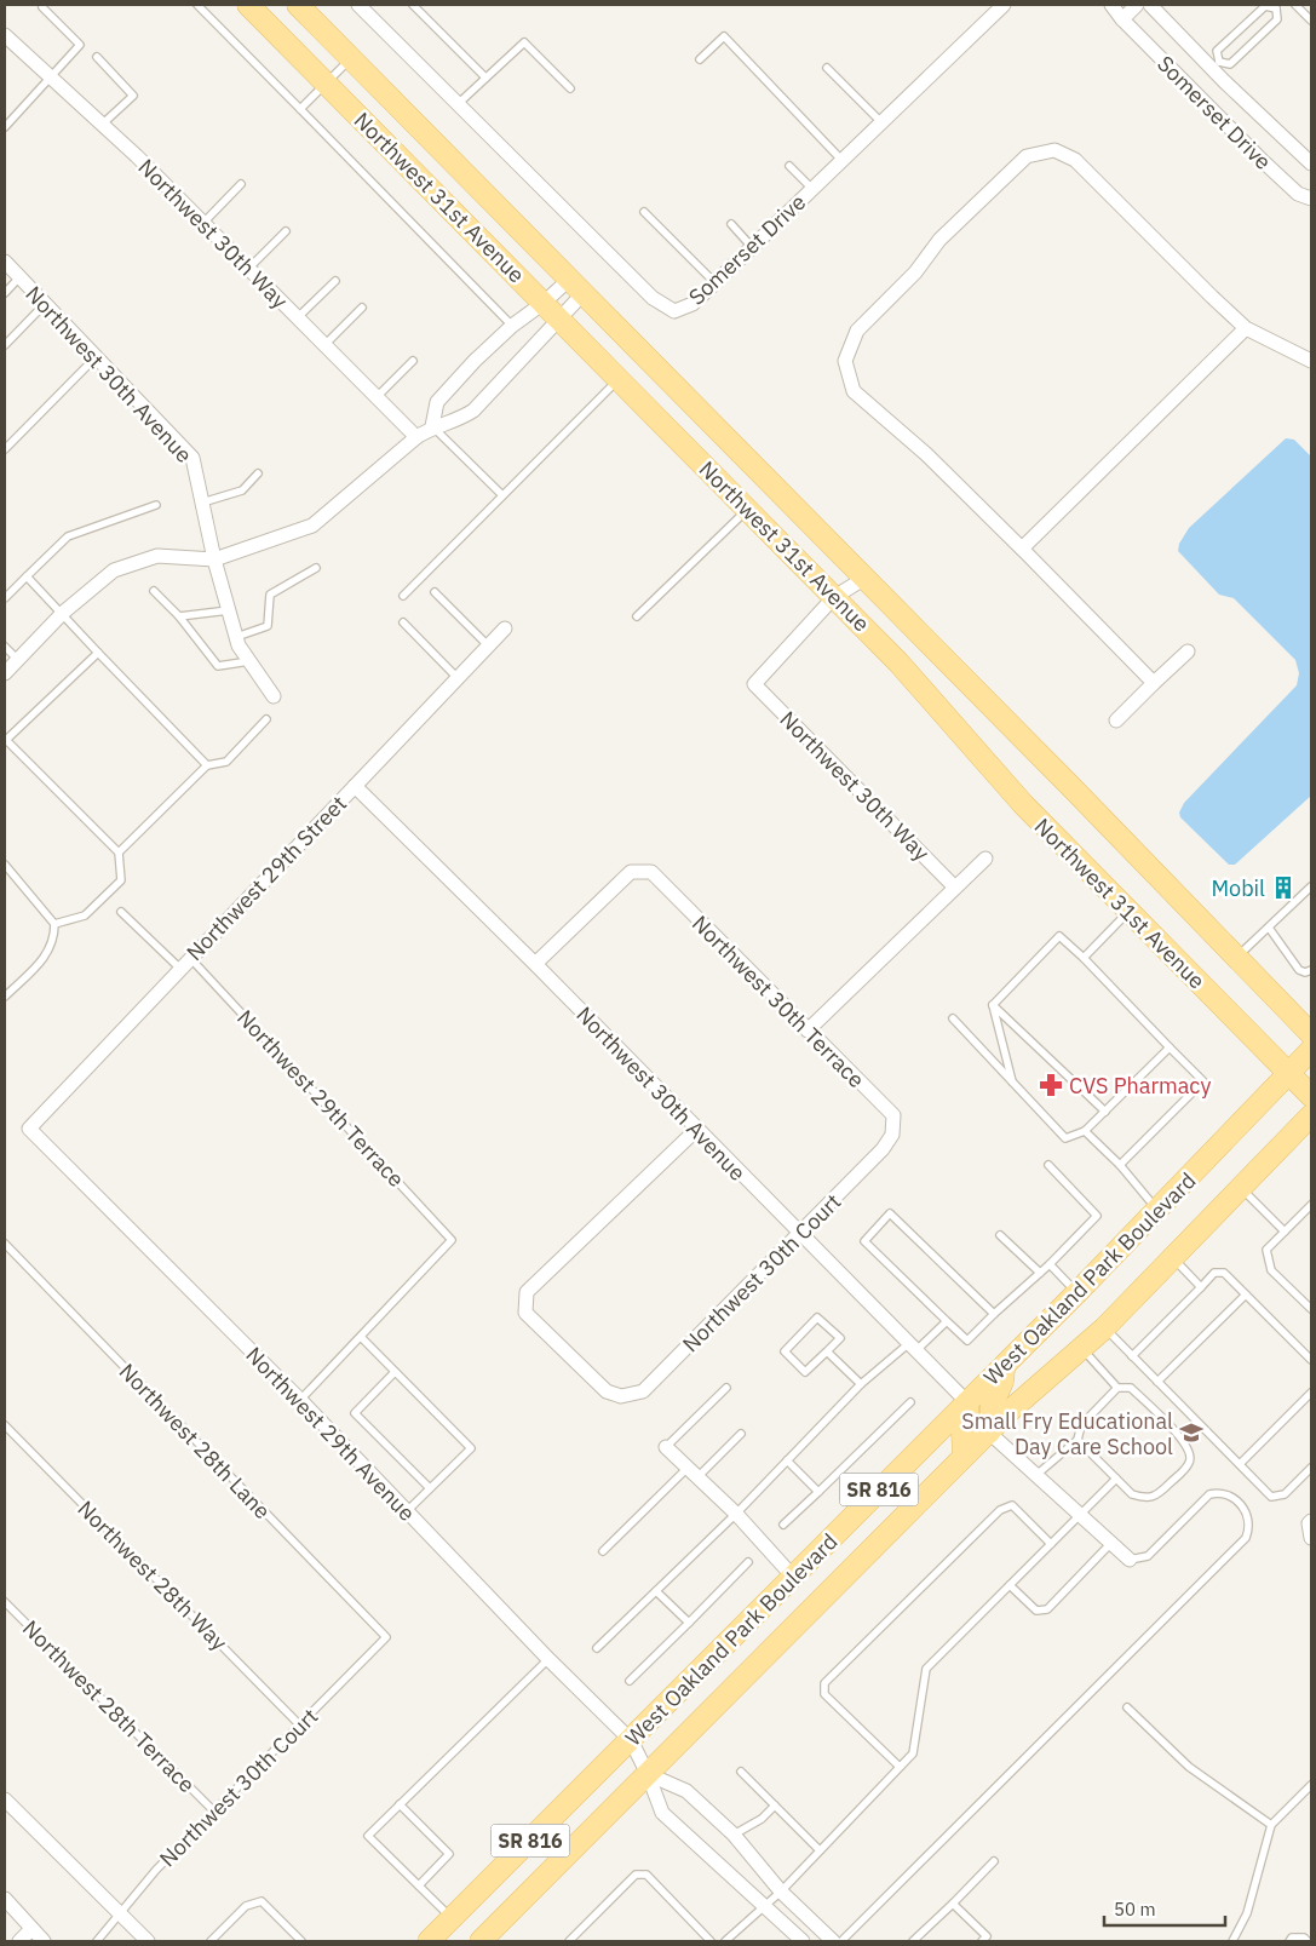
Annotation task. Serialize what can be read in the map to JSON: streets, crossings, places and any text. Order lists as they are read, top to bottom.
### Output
{
  "streets": {
    "main road": ["Northwest 31st Avenue", "West Oakland Park Boulevard", "SR 816"],
    "street": [
      "Somerset Drive",
      "Northwest 30th Way",
      "Northwest 30th Avenue",
      "Northwest 29th Street",
      "Northwest 30th Terrace",
      "Northwest 30th Court",
      "Northwest 29th Avenue"
    ],
    "lane": [
      "Northwest 29th Terrace",
      "Northwest 28th Lane",
      "Northwest 28th Way",
      "Northwest 28th Terrace"
    ]
  },
  "crossings": [
    ["Northwest 31st Avenue", "Northwest 30th Way"],
    ["Northwest 31st Avenue", "West Oakland Park Boulevard"],
    ["Northwest 30th Avenue", "Northwest 29th Street"],
    ["Northwest 30th Avenue", "Northwest 30th Terrace"],
    ["Northwest 30th Avenue", "Northwest 30th Court"],
    ["Northwest 30th Avenue", "West Oakland Park Boulevard"],
    ["Northwest 29th Street", "Northwest 29th Terrace"],
    ["Northwest 29th Street", "Northwest 29th Avenue"],
    ["Northwest 30th Terrace", "Northwest 30th Court"],
    ["Northwest 30th Court", "Northwest 28th Lane"],
    ["Northwest 30th Court", "Northwest 28th Way"],
    ["Northwest 30th Court", "Northwest 28th Terrace"],
    ["West Oakland Park Boulevard", "Northwest 29th Avenue"]
  ],
  "places": {
    "building": ["Mobil"],
    "pharmacy": ["CVS Pharmacy"],
    "school or university": ["Small Fry Educational Day Care School"]
  },
  "scale_bar": "50 m"
}
